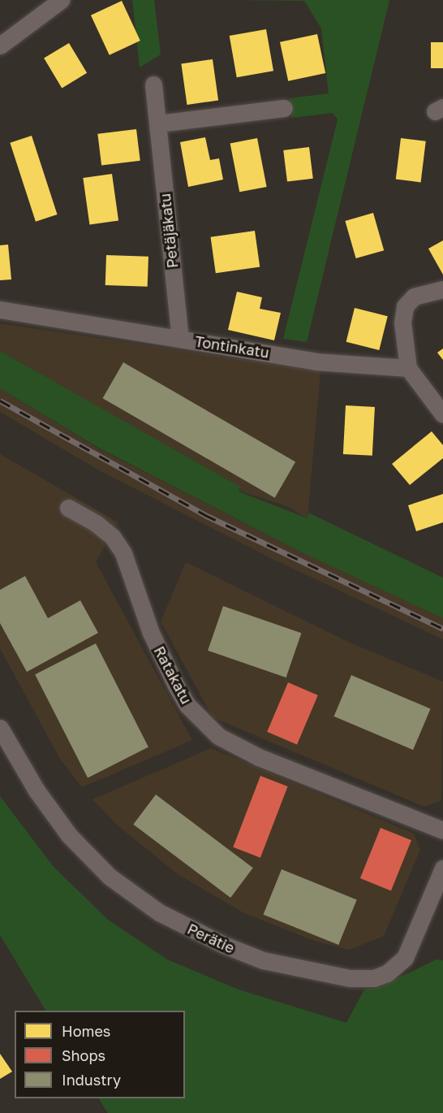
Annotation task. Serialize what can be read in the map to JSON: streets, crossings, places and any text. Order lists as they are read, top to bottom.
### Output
{
  "streets": {
    "street": [
      "Petäjäkatu",
      "Tontinkatu",
      "Ratakatu",
      "Perätie"
    ]
  },
  "crossings": [
    ["Petäjäkatu", "Tontinkatu"]
  ],
  "legend": ["Homes", "Shops", "Industry"]
}
